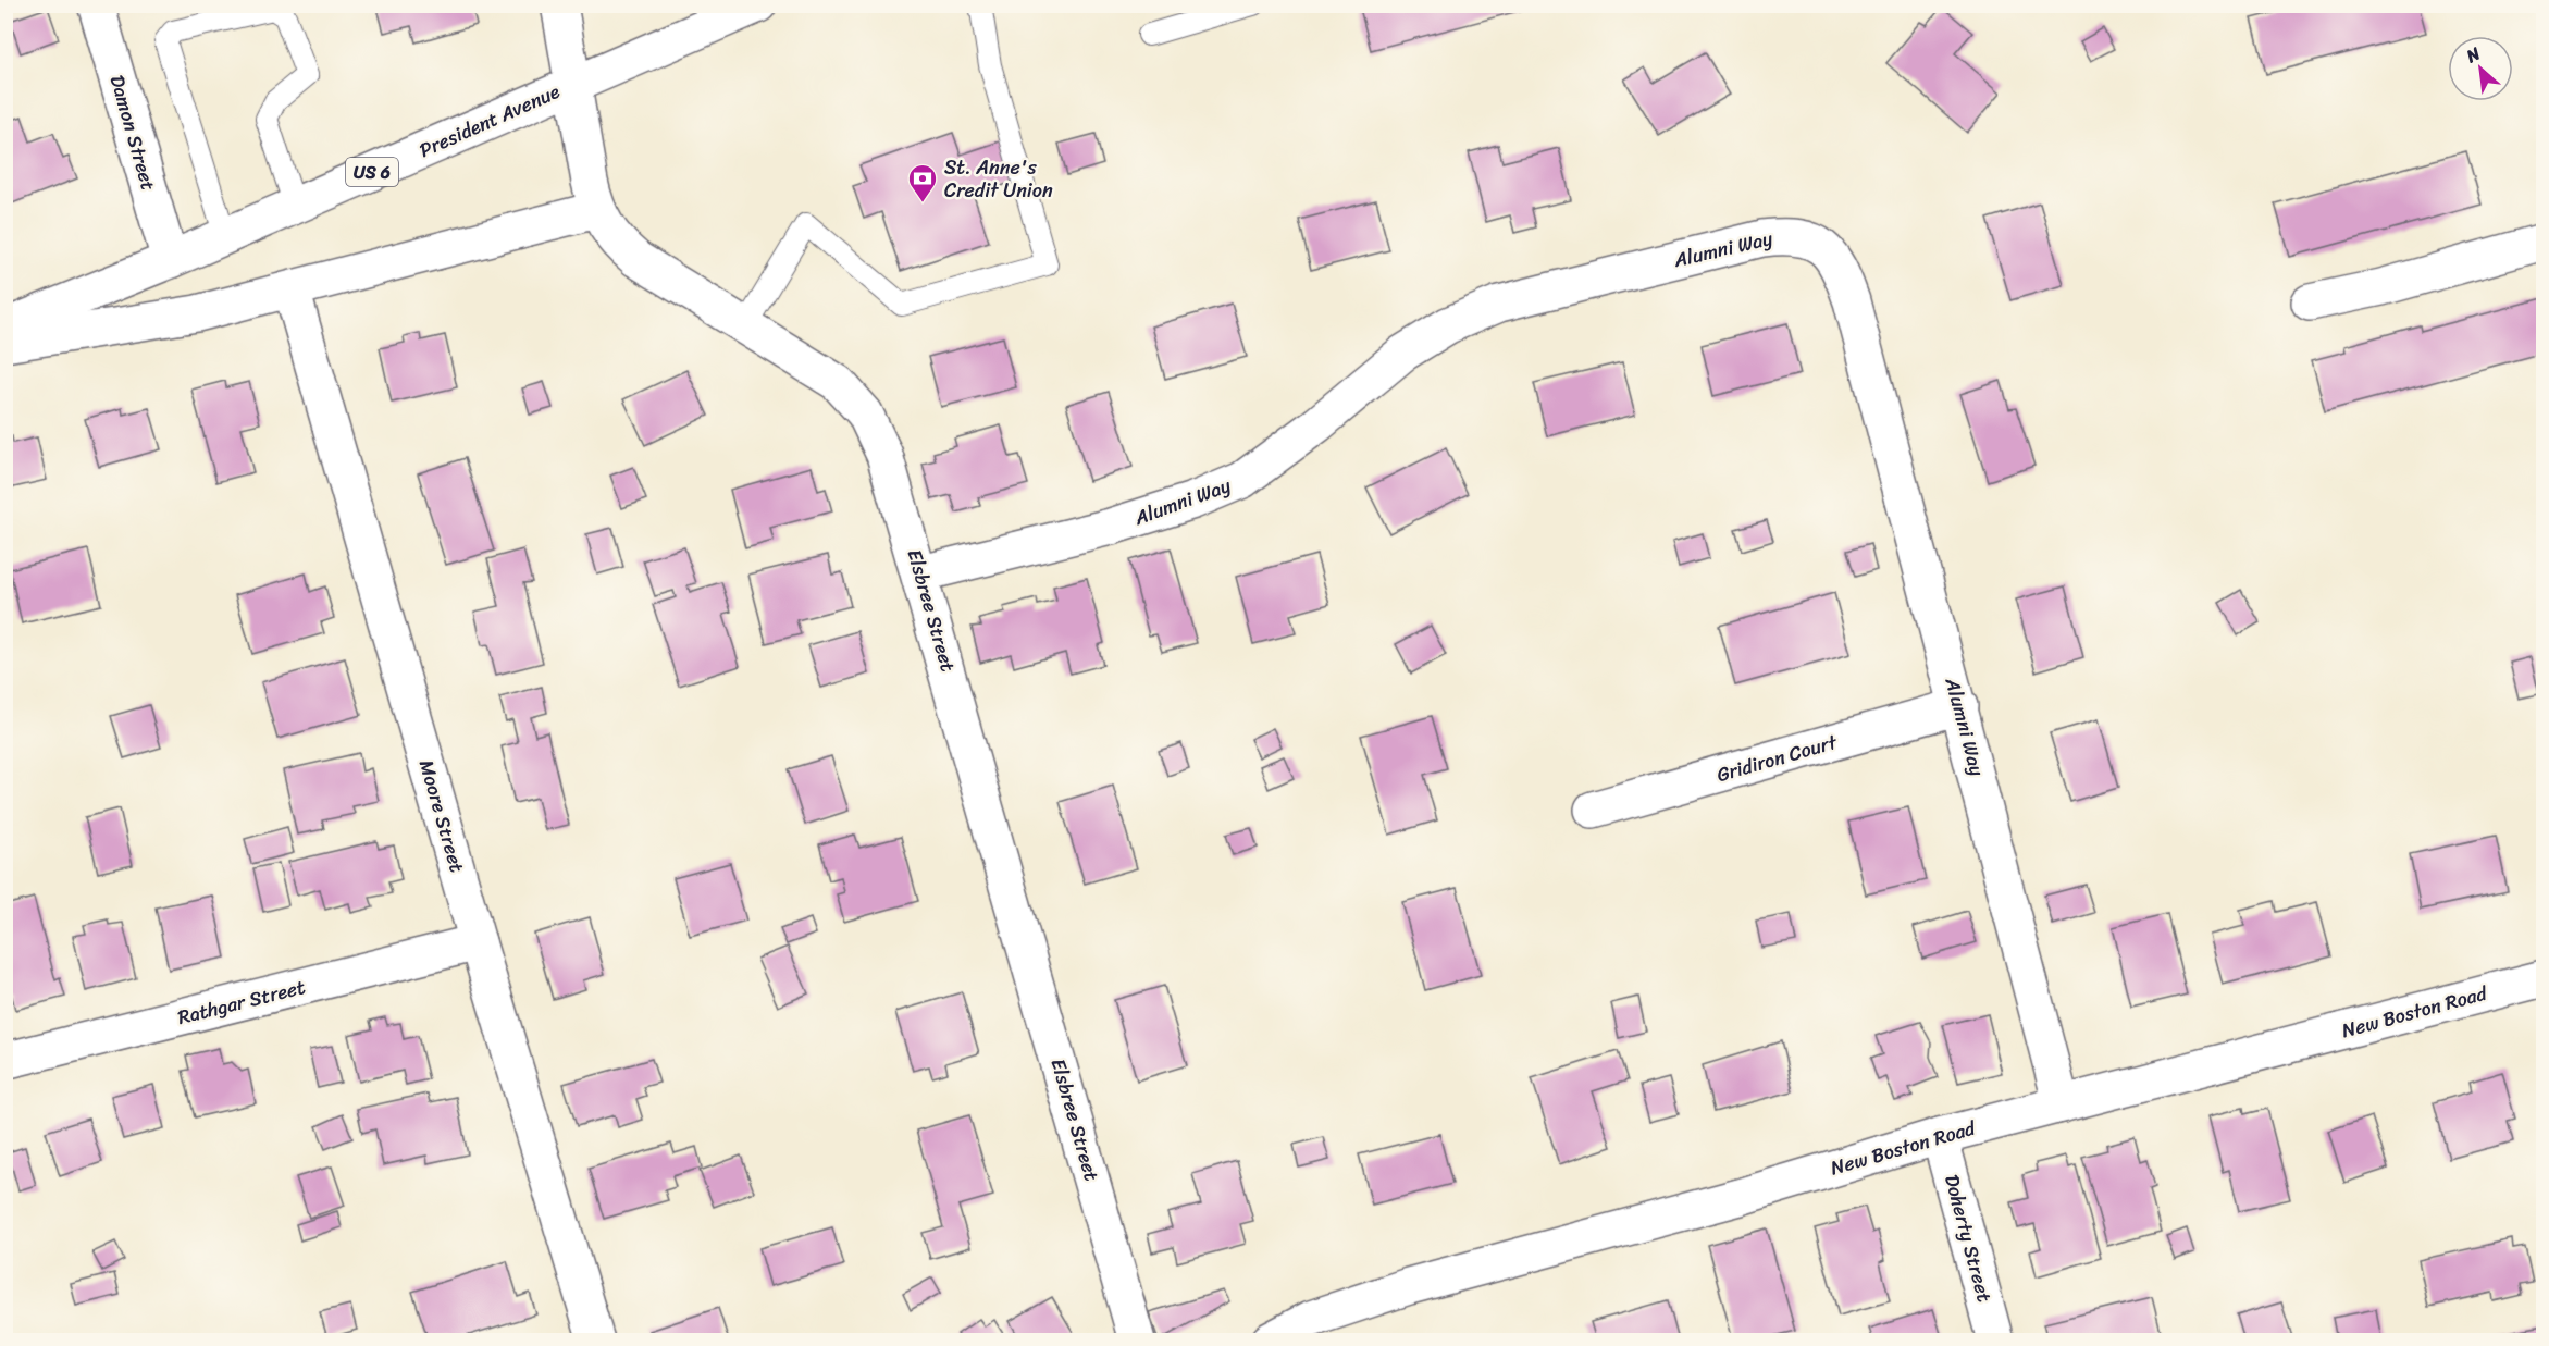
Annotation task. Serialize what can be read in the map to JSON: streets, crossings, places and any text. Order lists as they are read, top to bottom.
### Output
{
  "streets": {
    "street": [
      "President Avenue",
      "Damon Street",
      "US 6",
      "Alumni Way",
      "Elsbree Street",
      "Gridiron Court",
      "Moore Street",
      "Rathgar Street",
      "New Boston Road",
      "Doherty Street"
    ]
  },
  "crossings": [
    ["President Avenue", "Damon Street"],
    ["President Avenue", "Elsbree Street"],
    ["Alumni Way", "Elsbree Street"],
    ["Alumni Way", "Gridiron Court"],
    ["Alumni Way", "New Boston Road"],
    ["Moore Street", "Rathgar Street"],
    ["New Boston Road", "Doherty Street"]
  ],
  "places": {
    "bank": ["St. Anne's Credit Union"]
  },
  "north": "top left"
}
